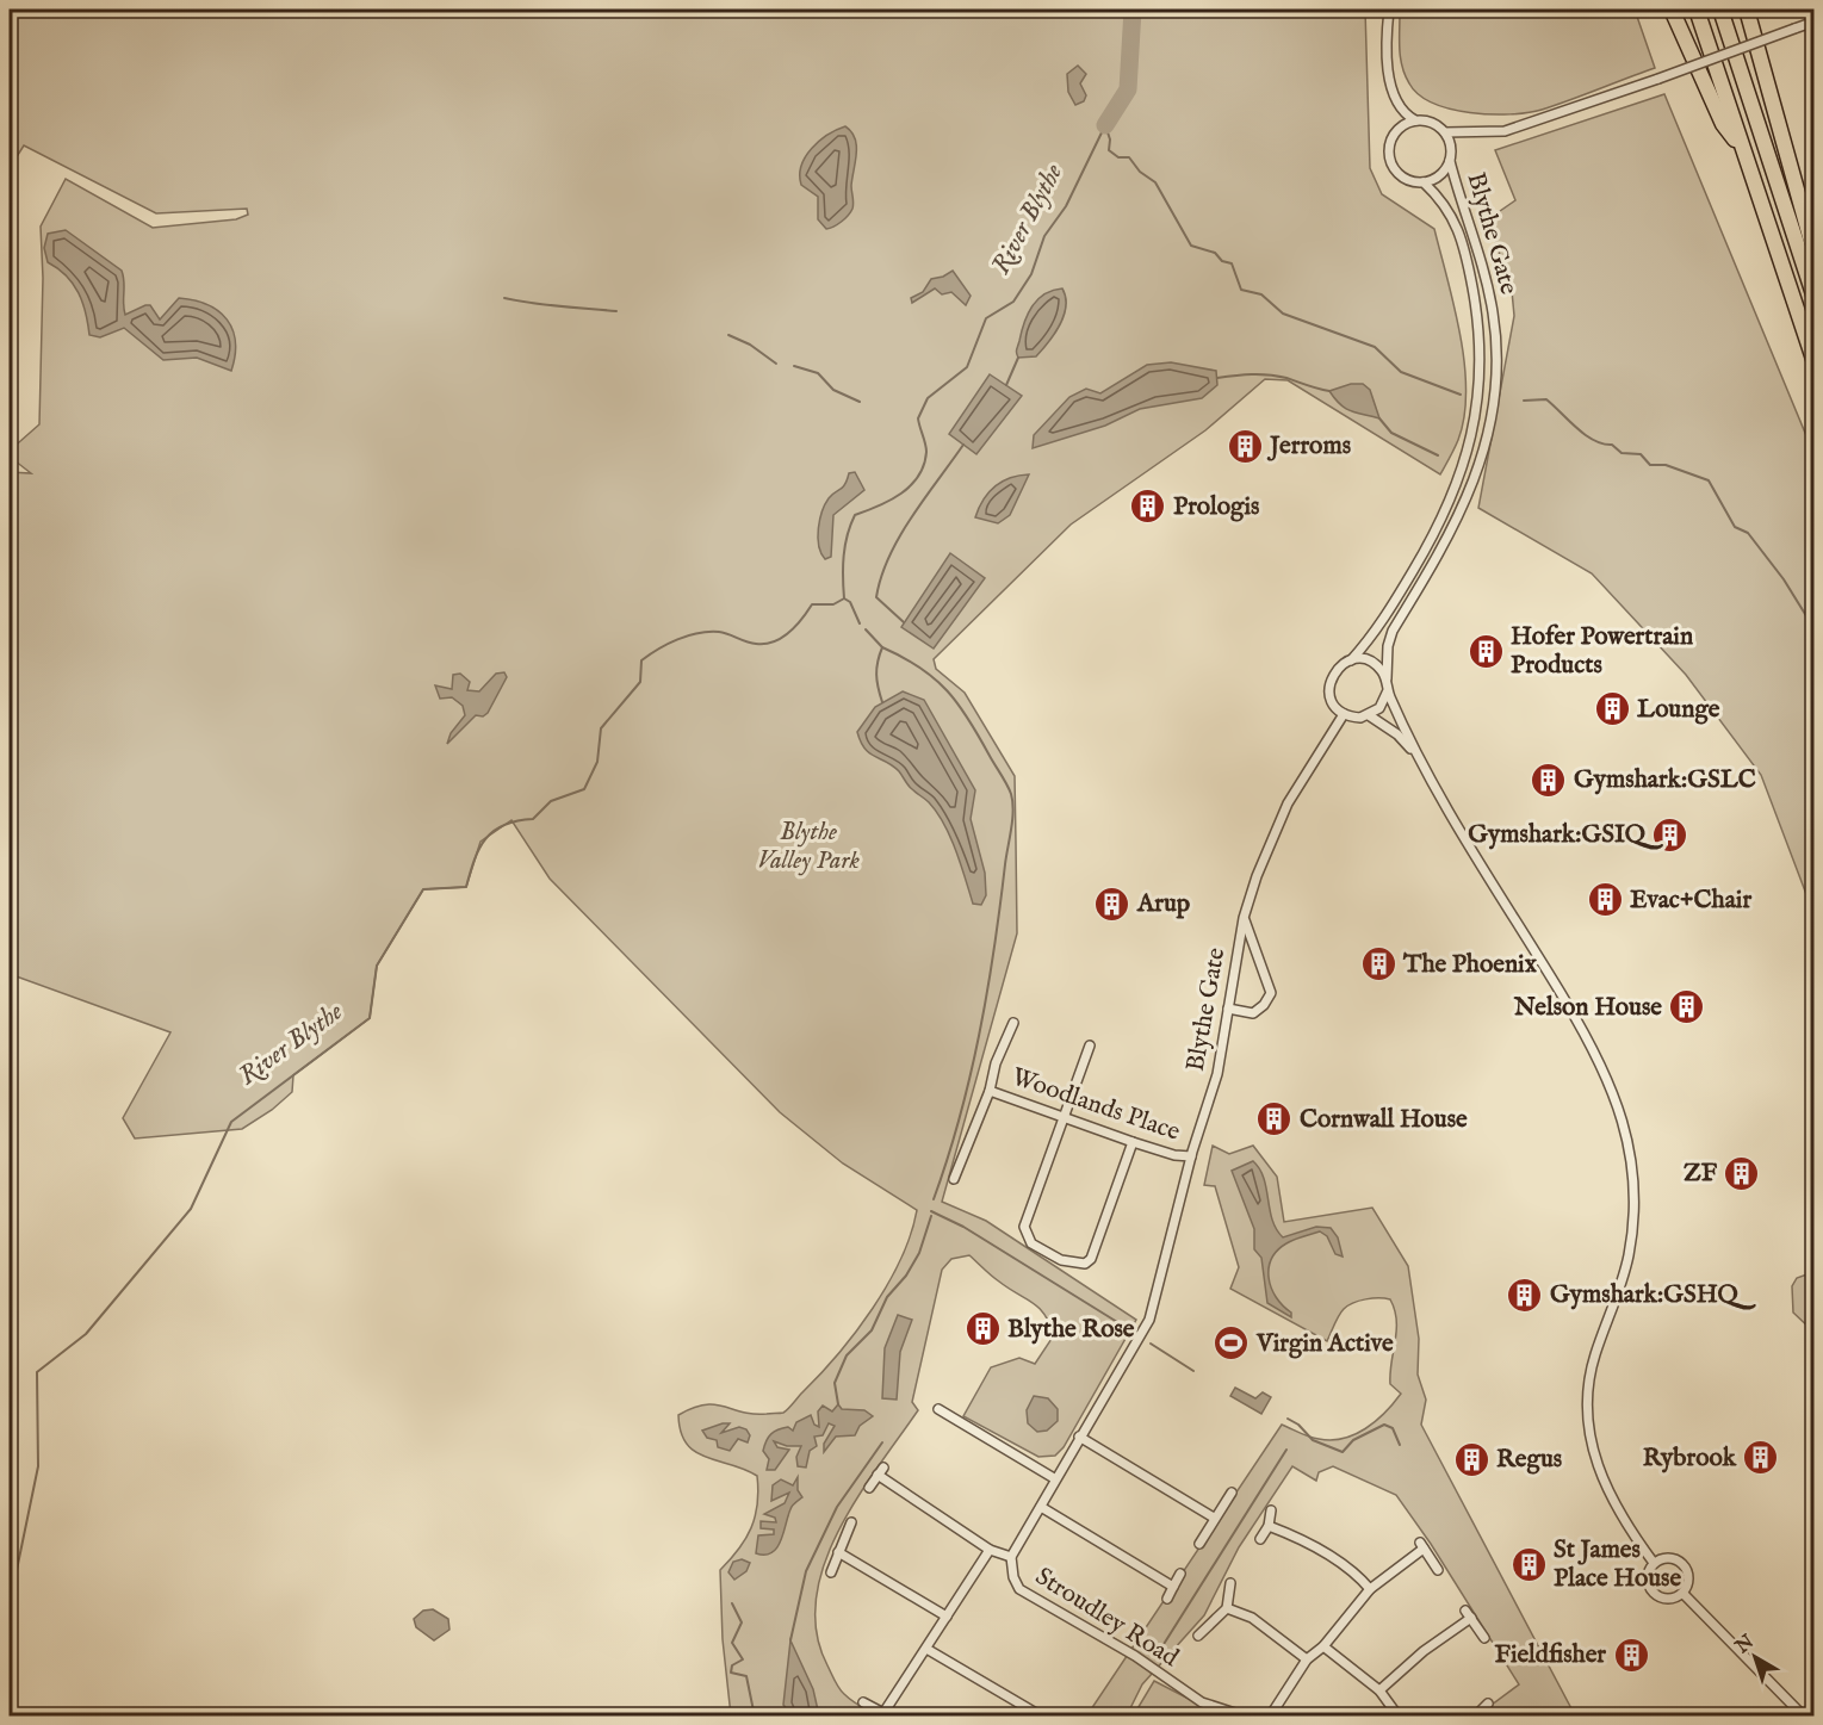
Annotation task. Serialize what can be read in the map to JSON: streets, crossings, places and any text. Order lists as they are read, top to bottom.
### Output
{
  "streets": {
    "street": ["Blythe Gate", "Woodlands Place", "Stroudley Road"]
  },
  "crossings": [
    ["Blythe Gate", "Woodlands Place"],
    ["Blythe Gate", "Stroudley Road"]
  ],
  "water": ["River Blythe"],
  "parks": ["Blythe Valley Park"],
  "places": {
    "building": [
      "Jerroms",
      "Prologis",
      "Hofer Powertrain Products",
      "Lounge",
      "Gymshark:GSLC",
      "Gymshark:GSIQ",
      "Evac+Chair",
      "Arup",
      "The Phoenix",
      "Nelson House",
      "Cornwall House",
      "ZF",
      "Gymshark:GSHQ",
      "Blythe Rose",
      "Rybrook",
      "Regus",
      "St James Place House",
      "Fieldfisher"
    ],
    "sports": ["Virgin Active"]
  },
  "north": "top left"
}
